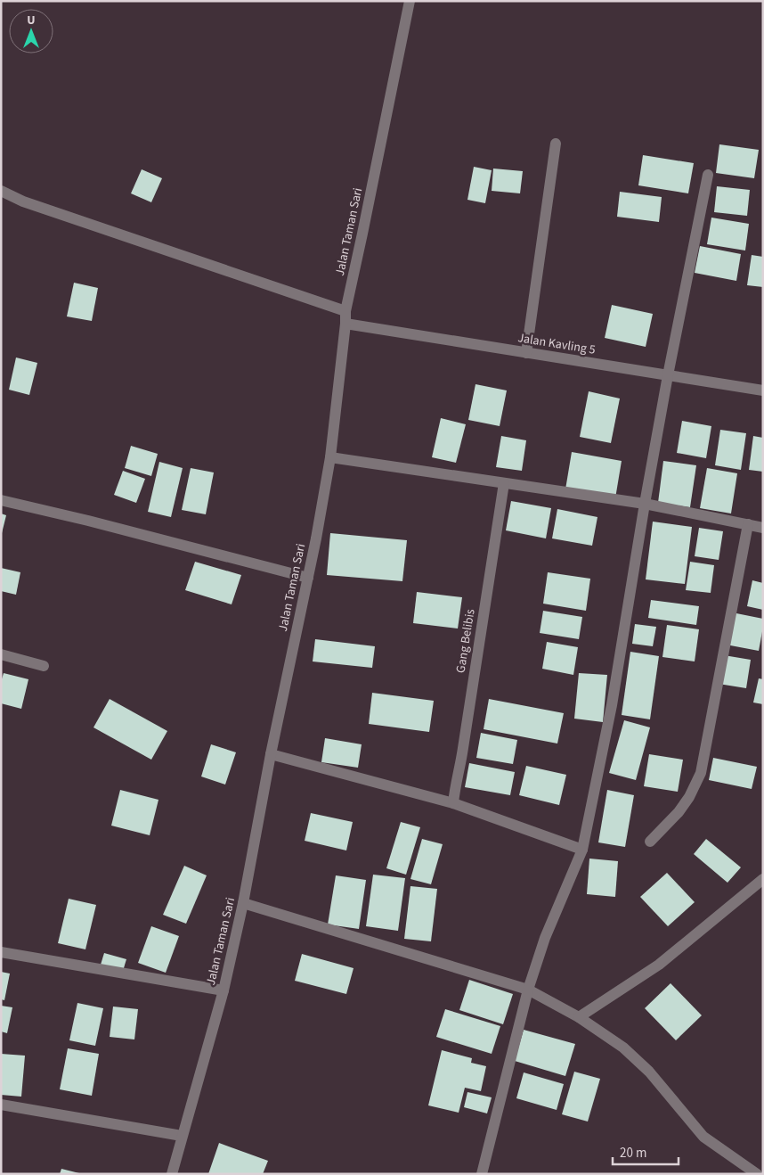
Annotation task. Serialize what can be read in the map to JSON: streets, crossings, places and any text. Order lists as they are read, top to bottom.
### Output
{
  "streets": {
    "street": ["Jalan Taman Sari", "Jalan Kavling 5", "Gang Belibis"]
  },
  "crossings": [
    ["Jalan Taman Sari", "Jalan Kavling 5"]
  ],
  "scale_bar": "20 m",
  "north": "top"
}
